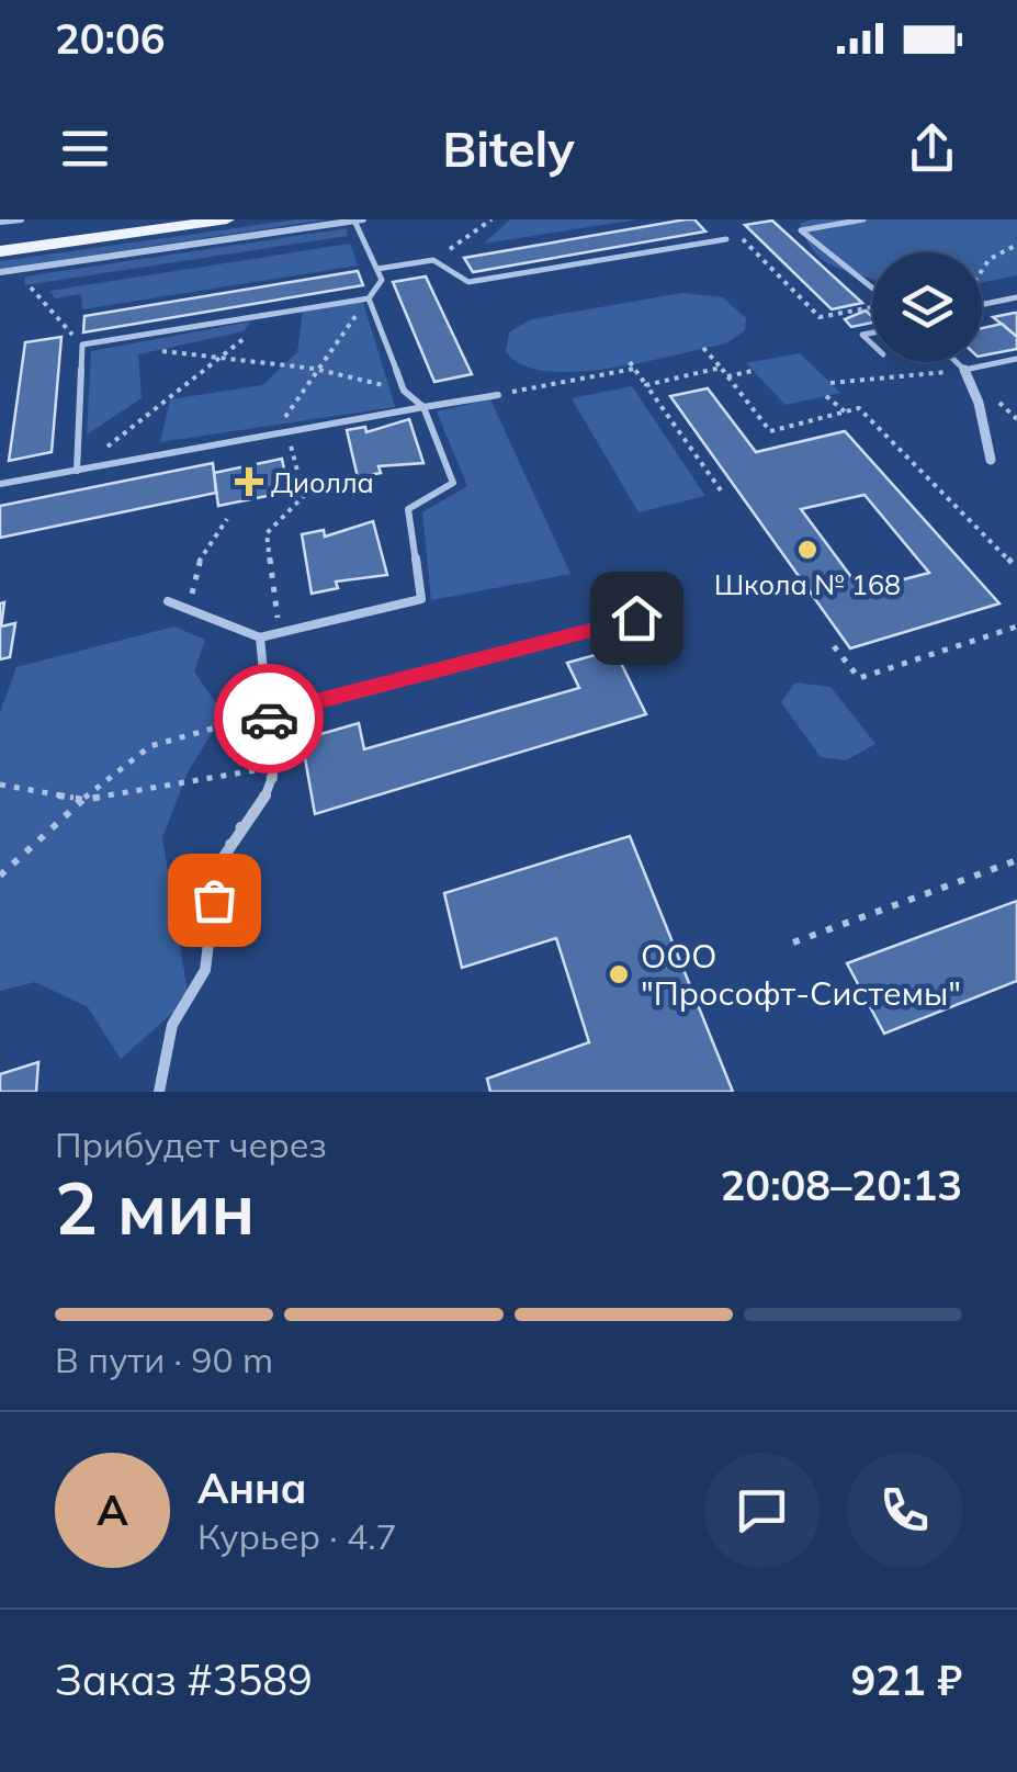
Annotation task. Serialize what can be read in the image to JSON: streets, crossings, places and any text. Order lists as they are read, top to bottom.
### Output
{
  "places": {
    "health": ["Диолла"],
    "other": ["Школа № 168", "ООО \"Прософт-Системы\""]
  },
  "page": {
    "status": "20:06",
    "header": "Bitely",
    "heading": ["2 мин", "Прибудет через", "20:08–20:13"],
    "panel": [
      "Анна",
      "Курьер · 4.7",
      "Заказ #3589",
      "921 ₽"
    ],
    "bar": "В пути · 90 m",
    "round": "А"
  }
}
